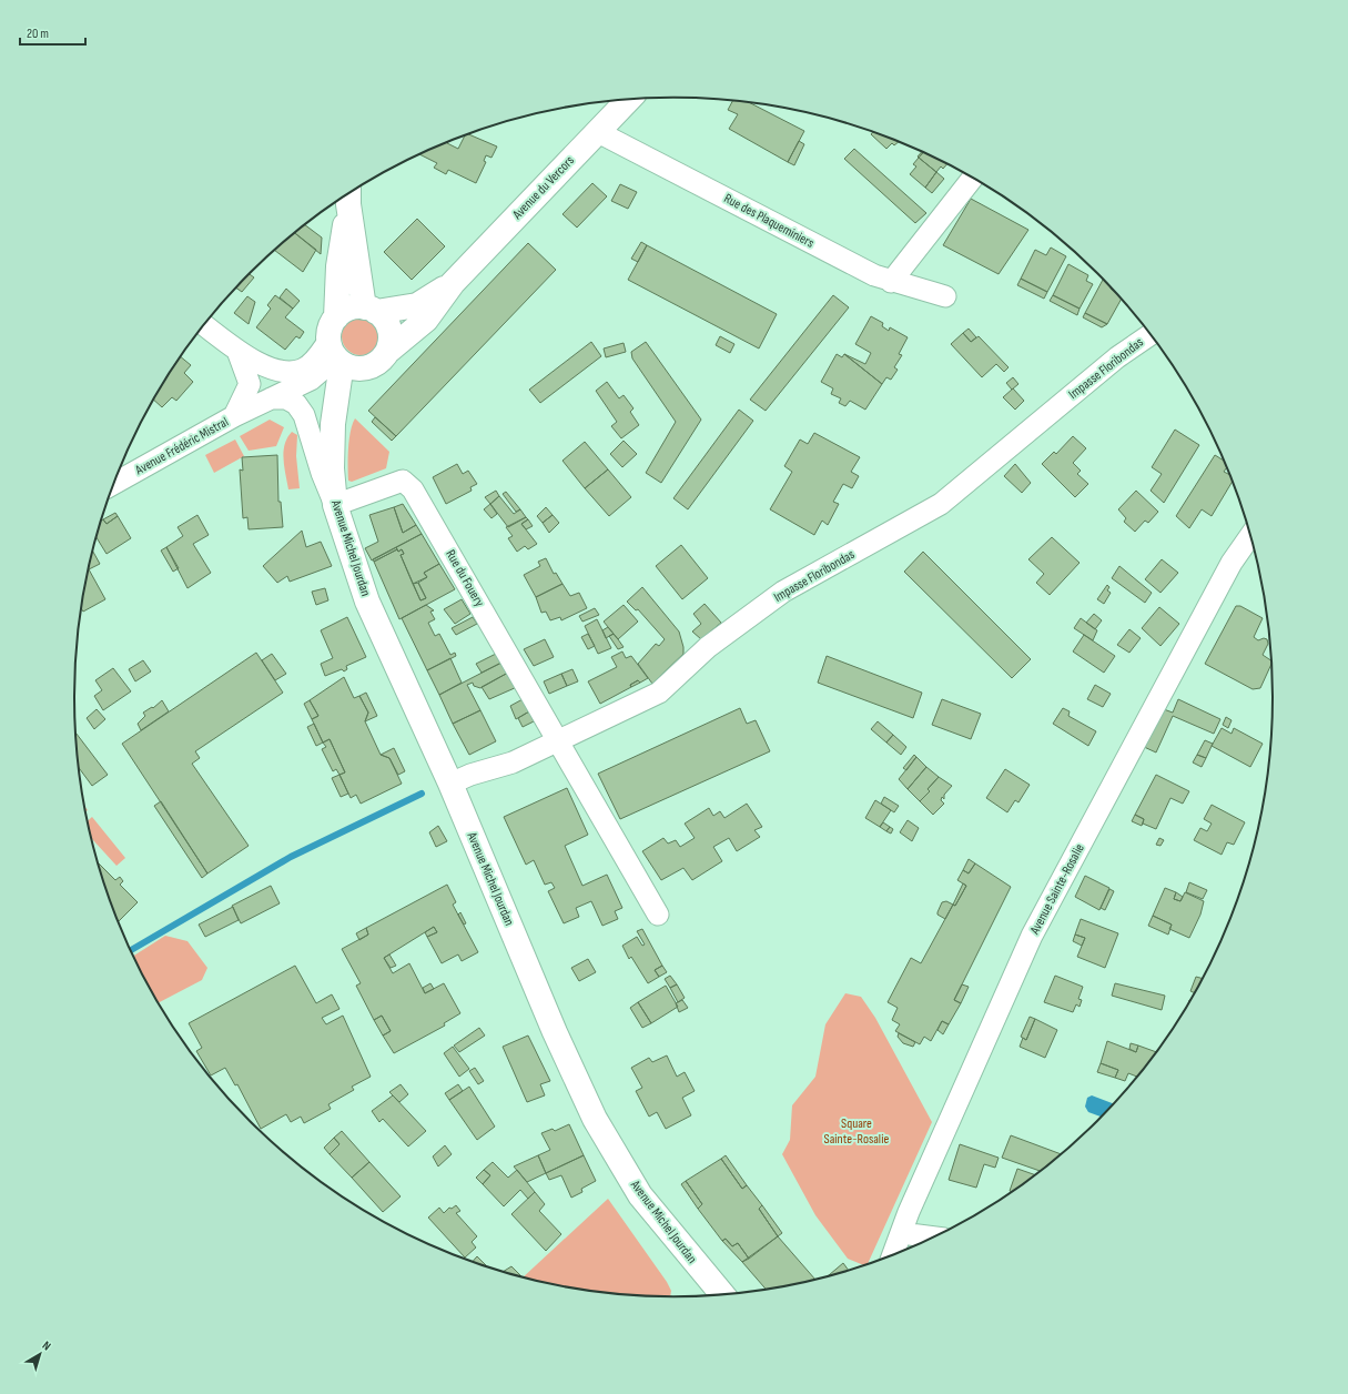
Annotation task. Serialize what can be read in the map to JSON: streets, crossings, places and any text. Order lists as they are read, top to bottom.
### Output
{
  "streets": {
    "street": [
      "Avenue du Vercors",
      "Rue des Plaqueminiers",
      "Impasse Floribondas",
      "Avenue Frédéric Mistral",
      "Avenue Michel Jourdan",
      "Rue du Fouery",
      "Avenue Sainte-Rosalie"
    ]
  },
  "crossings": [
    ["Avenue du Vercors", "Rue des Plaqueminiers"],
    ["Avenue du Vercors", "Avenue Frédéric Mistral"],
    ["Avenue du Vercors", "Avenue Michel Jourdan"],
    ["Impasse Floribondas", "Avenue Michel Jourdan"],
    ["Impasse Floribondas", "Rue du Fouery"],
    ["Avenue Frédéric Mistral", "Avenue Michel Jourdan"],
    ["Avenue Michel Jourdan", "Rue du Fouery"]
  ],
  "parks": ["Square Sainte-Rosalie"],
  "scale_bar": "20 m",
  "north": "top right"
}
